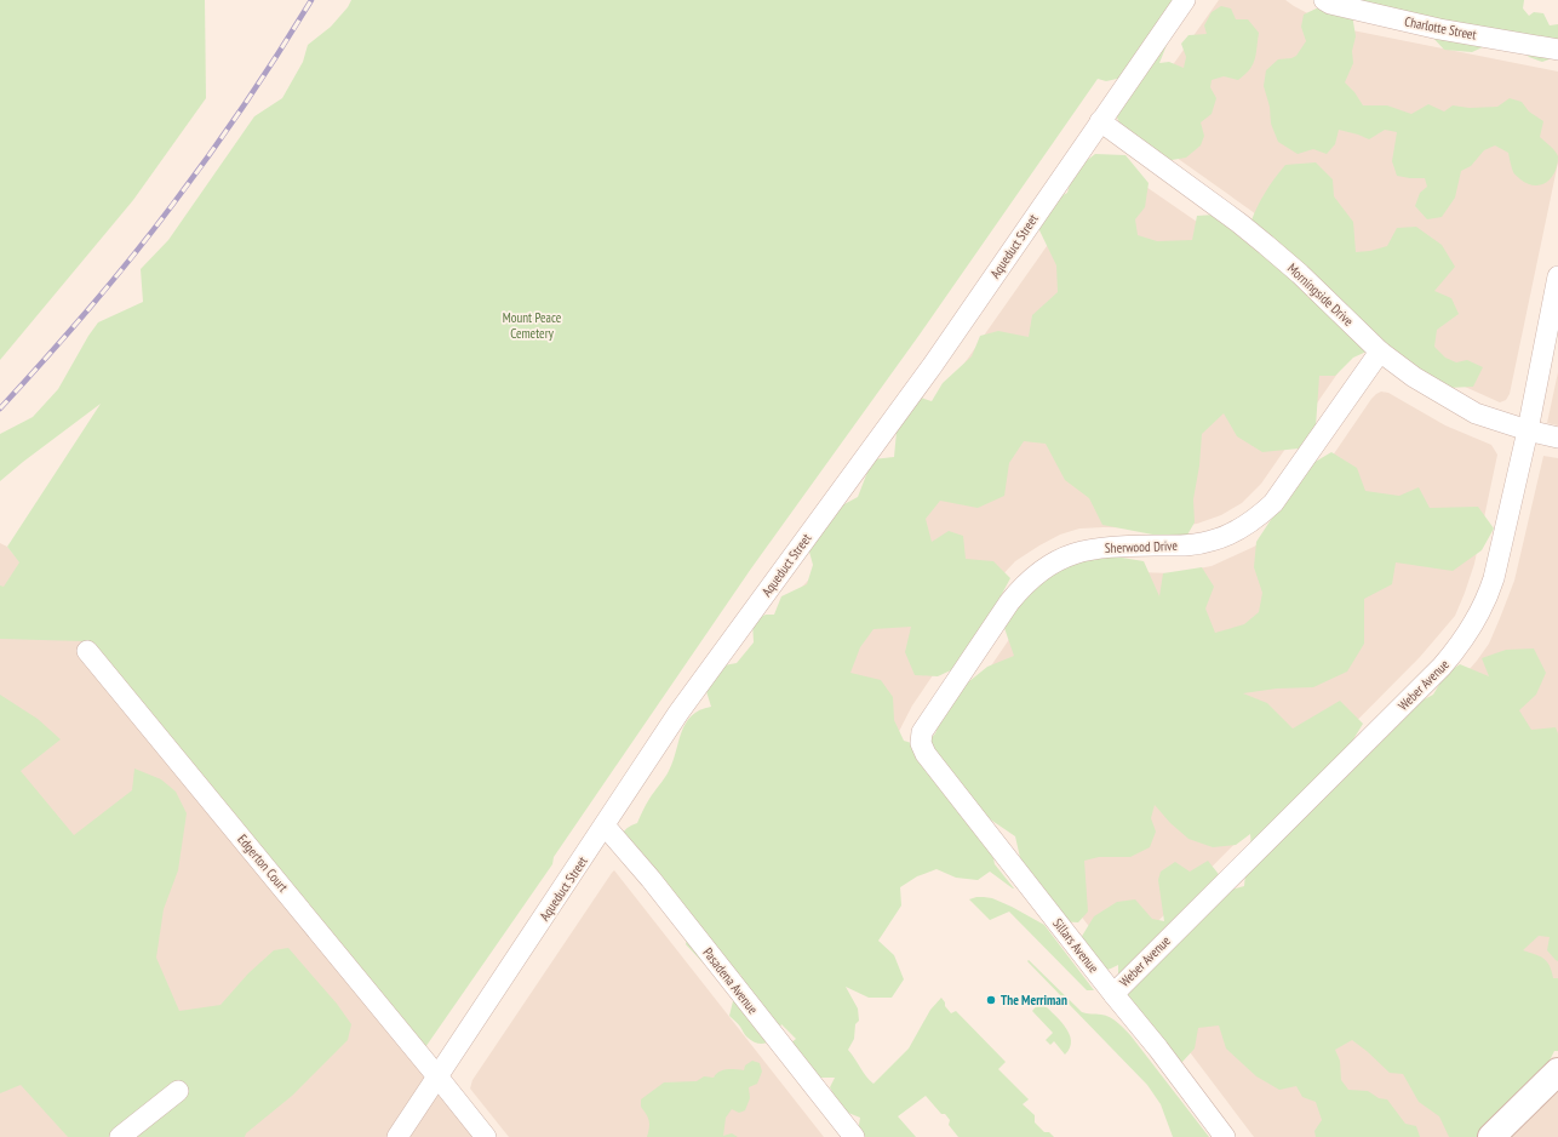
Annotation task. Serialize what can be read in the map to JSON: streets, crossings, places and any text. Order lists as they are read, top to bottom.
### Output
{
  "streets": {
    "street": [
      "Charlotte Street",
      "Aqueduct Street",
      "Morningside Drive",
      "Sherwood Drive",
      "Weber Avenue",
      "Edgerton Court",
      "Sillars Avenue",
      "Pasadena Avenue"
    ]
  },
  "crossings": [
    ["Aqueduct Street", "Morningside Drive"],
    ["Aqueduct Street", "Edgerton Court"],
    ["Aqueduct Street", "Pasadena Avenue"],
    ["Morningside Drive", "Sherwood Drive"],
    ["Morningside Drive", "Weber Avenue"],
    ["Sherwood Drive", "Sillars Avenue"],
    ["Weber Avenue", "Sillars Avenue"]
  ],
  "parks": ["Mount Peace Cemetery"],
  "places": ["The Merriman"]
}
